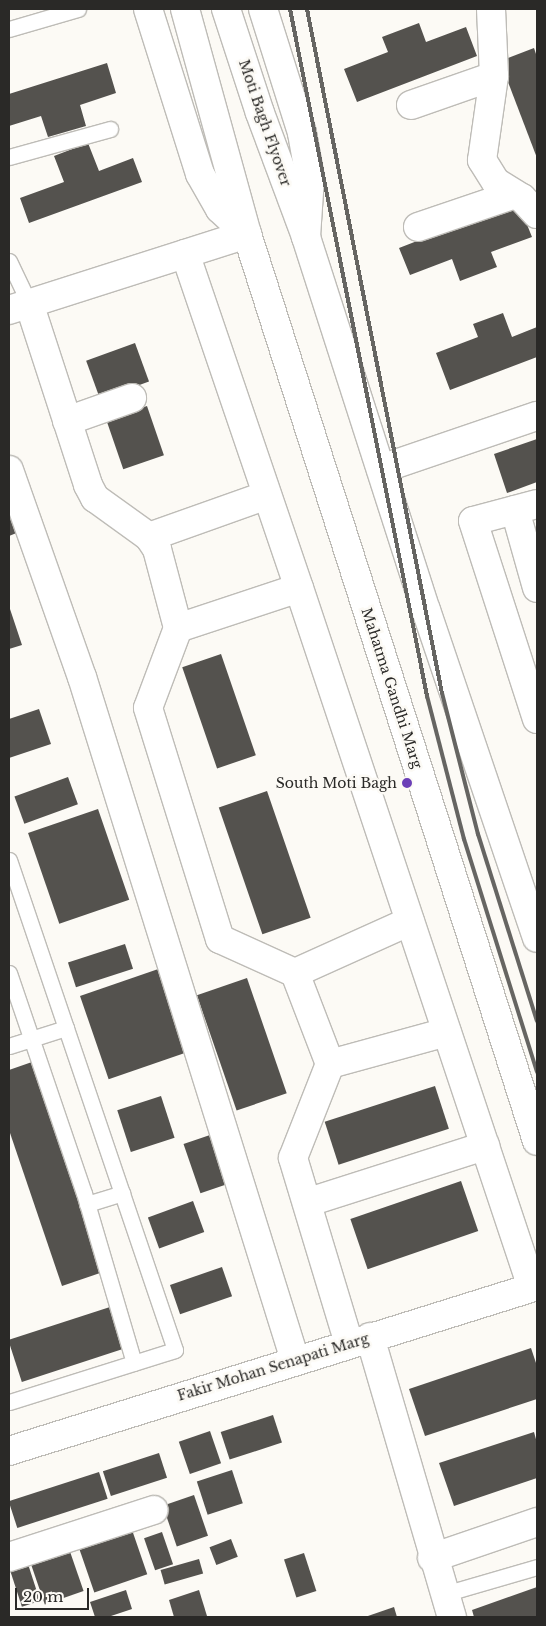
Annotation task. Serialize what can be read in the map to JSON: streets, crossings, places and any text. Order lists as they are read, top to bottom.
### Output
{
  "streets": {
    "street": ["Moti Bagh Flyover", "Mahatma Gandhi Marg", "Fakir Mohan Senapati Marg"]
  },
  "places": ["South Moti Bagh"],
  "scale_bar": "20 m"
}
